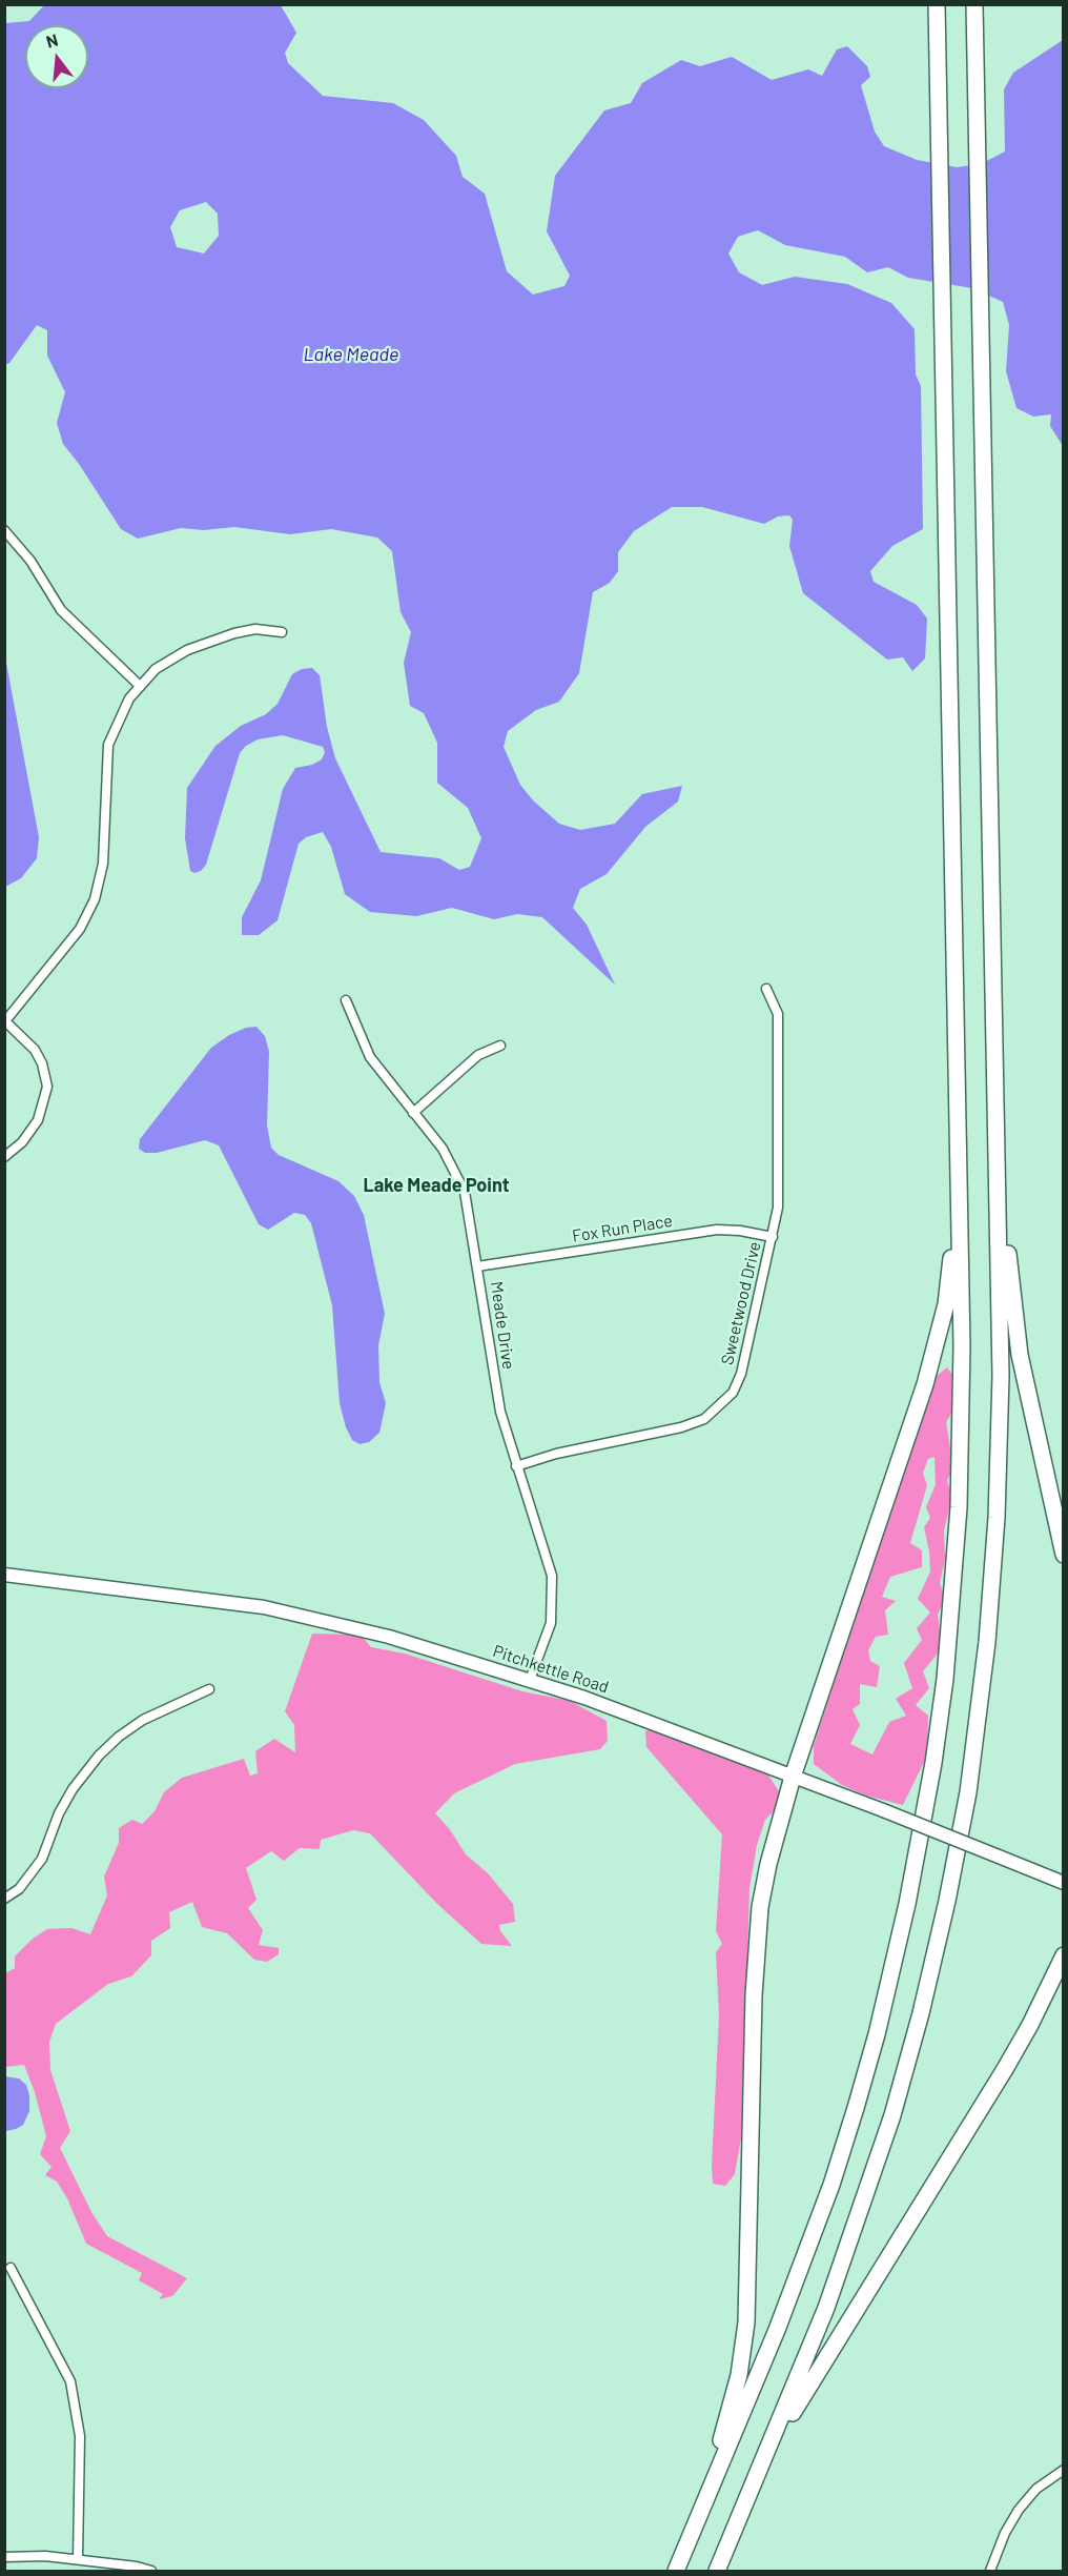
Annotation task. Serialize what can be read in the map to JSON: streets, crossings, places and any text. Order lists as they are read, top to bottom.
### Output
{
  "streets": {
    "main road": ["Pitchkettle Road"],
    "street": ["Fox Run Place", "Sweetwood Drive", "Meade Drive"]
  },
  "crossings": [
    ["Fox Run Place", "Sweetwood Drive"],
    ["Fox Run Place", "Meade Drive"],
    ["Sweetwood Drive", "Meade Drive"],
    ["Meade Drive", "Pitchkettle Road"]
  ],
  "districts": ["Lake Meade Point"],
  "water": ["Lake Meade"],
  "north": "top"
}
